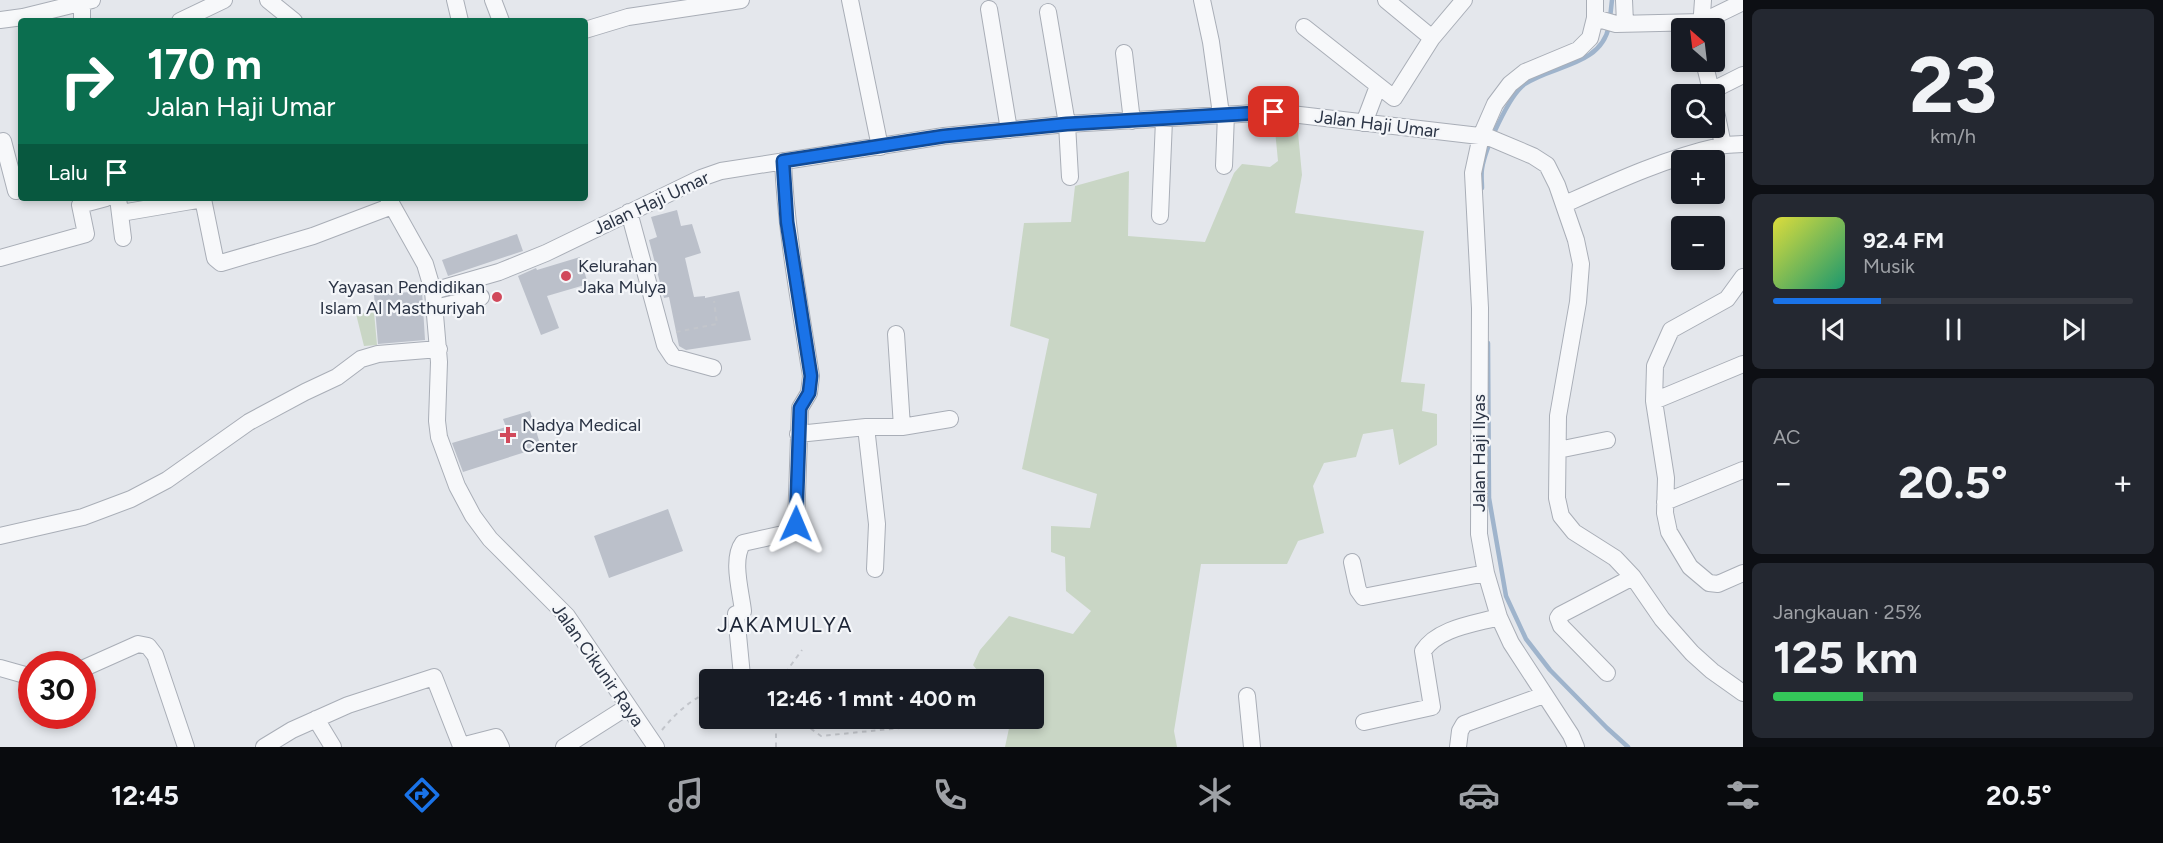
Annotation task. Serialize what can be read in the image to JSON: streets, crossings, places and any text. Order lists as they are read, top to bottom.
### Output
{
  "streets": {
    "street": ["Jalan Haji Umar", "Jalan Haji Ilyas", "Jalan Cikunir Raya"]
  },
  "crossings": [
    ["Jalan Haji Umar", "Jalan Haji Ilyas"],
    ["Jalan Haji Umar", "Jalan Cikunir Raya"]
  ],
  "districts": ["JAKAMULYA"],
  "places": {
    "other": ["Kelurahan Jaka Mulya", "Yayasan Pendidikan Islam Al Masthuriyah"],
    "health": ["Nadya Medical Center"]
  },
  "north": "top left",
  "page": {
    "tile": [
      ["23", "km/h"],
      "AC",
      ["Jangkauan · 25%", "125 km"]
    ],
    "map_buttons": ["+", "−"],
    "turn": ["170 m", "Jalan Haji Umar"],
    "then": "Lalu",
    "song": ["92.4 FM", "Musik"],
    "heat": ["−", "20.5°", "+"],
    "limit": "30",
    "trip": "12:46 · 1 mnt · 400 m",
    "tabs": ["12:45", "20.5°"]
  }
}
